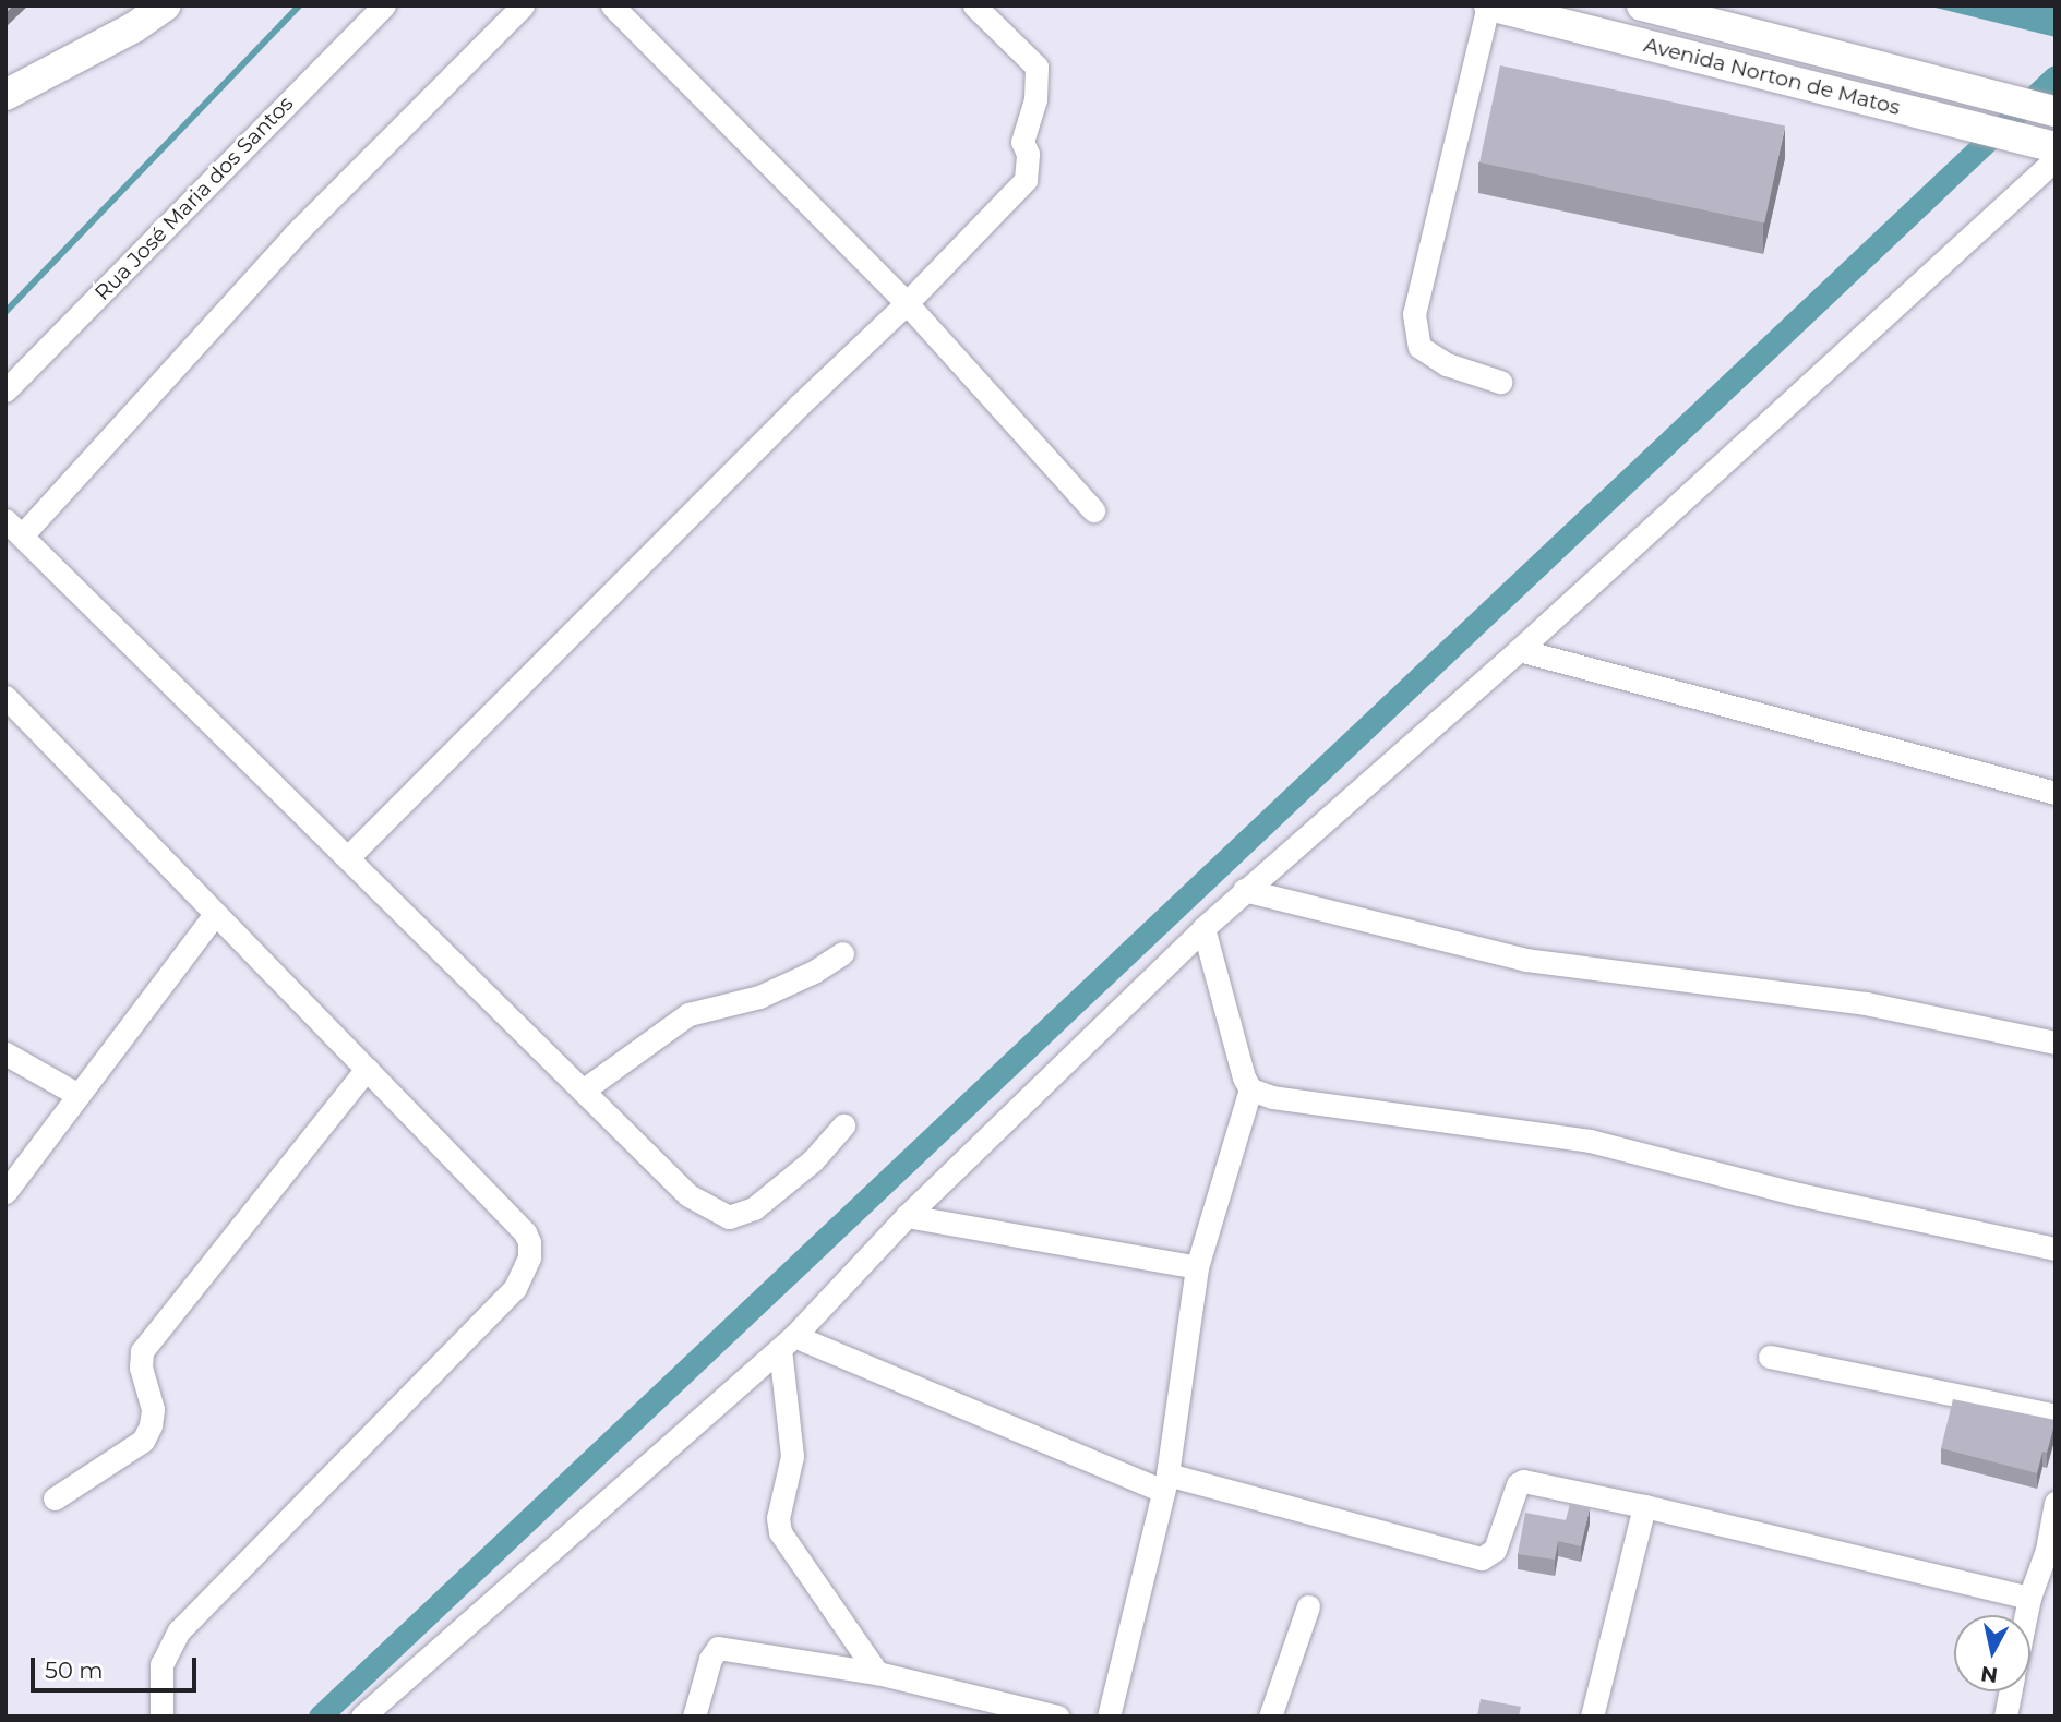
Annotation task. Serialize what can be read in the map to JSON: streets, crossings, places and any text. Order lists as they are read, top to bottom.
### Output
{
  "streets": {
    "main road": ["Avenida Norton de Matos"],
    "street": ["Rua José Maria dos Santos"]
  },
  "scale_bar": "50 m",
  "north": "bottom"
}
